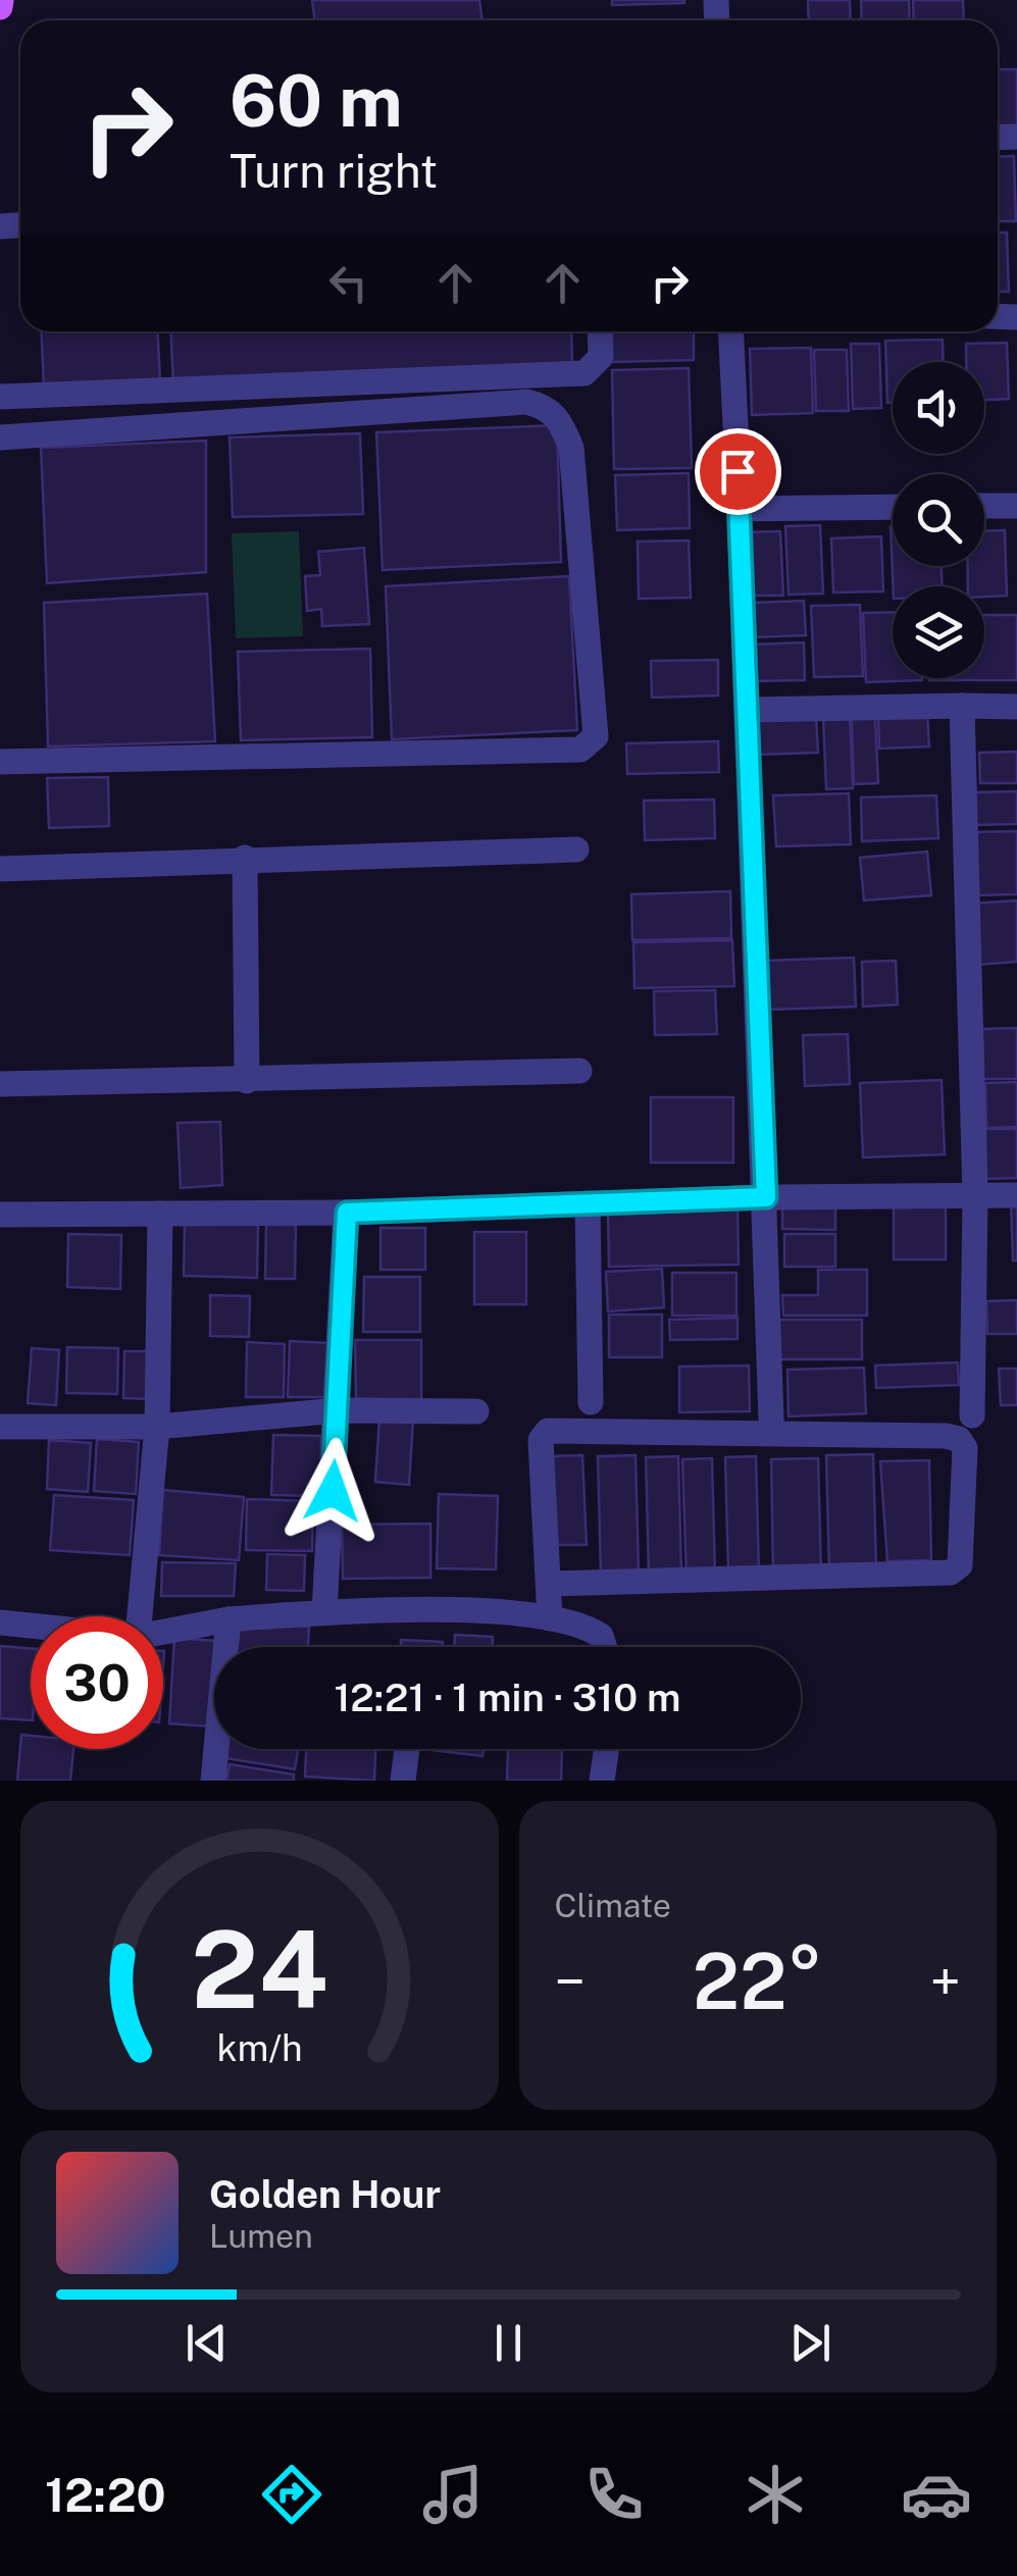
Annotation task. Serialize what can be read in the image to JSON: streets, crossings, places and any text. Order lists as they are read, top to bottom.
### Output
{
  "page": {
    "turn": ["60 m", "Turn right"],
    "limit": "30",
    "trip": "12:21 · 1 min · 310 m",
    "tile": "Climate",
    "heat": ["−", "22°", "+"],
    "song": ["Golden Hour", "Lumen"],
    "tabs": "12:20",
    "gauge": ["24", "km/h"]
  }
}
